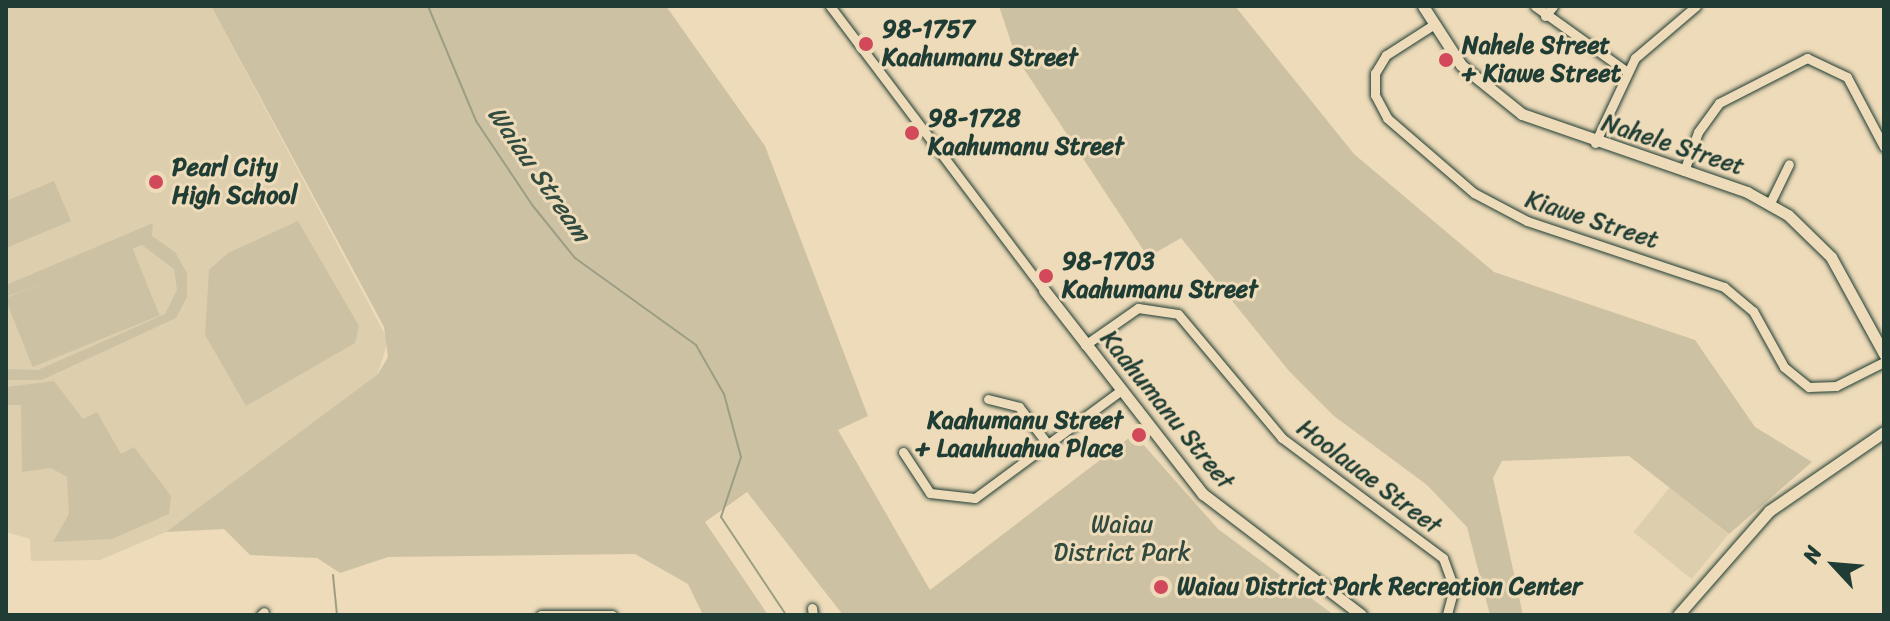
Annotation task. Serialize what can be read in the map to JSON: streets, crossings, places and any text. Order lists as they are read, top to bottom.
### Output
{
  "streets": {
    "street": [
      "Nahele Street",
      "Kiawe Street",
      "Kaahumanu Street",
      "Hoolauae Street"
    ]
  },
  "crossings": [
    ["Nahele Street", "Kiawe Street"],
    ["Kaahumanu Street", "Hoolauae Street"]
  ],
  "water": ["Waiau Stream"],
  "parks": ["Waiau District Park"],
  "places": [
    "98-1757 Kaahumanu Street",
    "Nahele Street + Kiawe Street",
    "98-1728 Kaahumanu Street",
    "Pearl City High School",
    "98-1703 Kaahumanu Street",
    "Kaahumanu Street + Laauhuahua Place",
    "Waiau District Park Recreation Center"
  ],
  "north": "top left"
}
